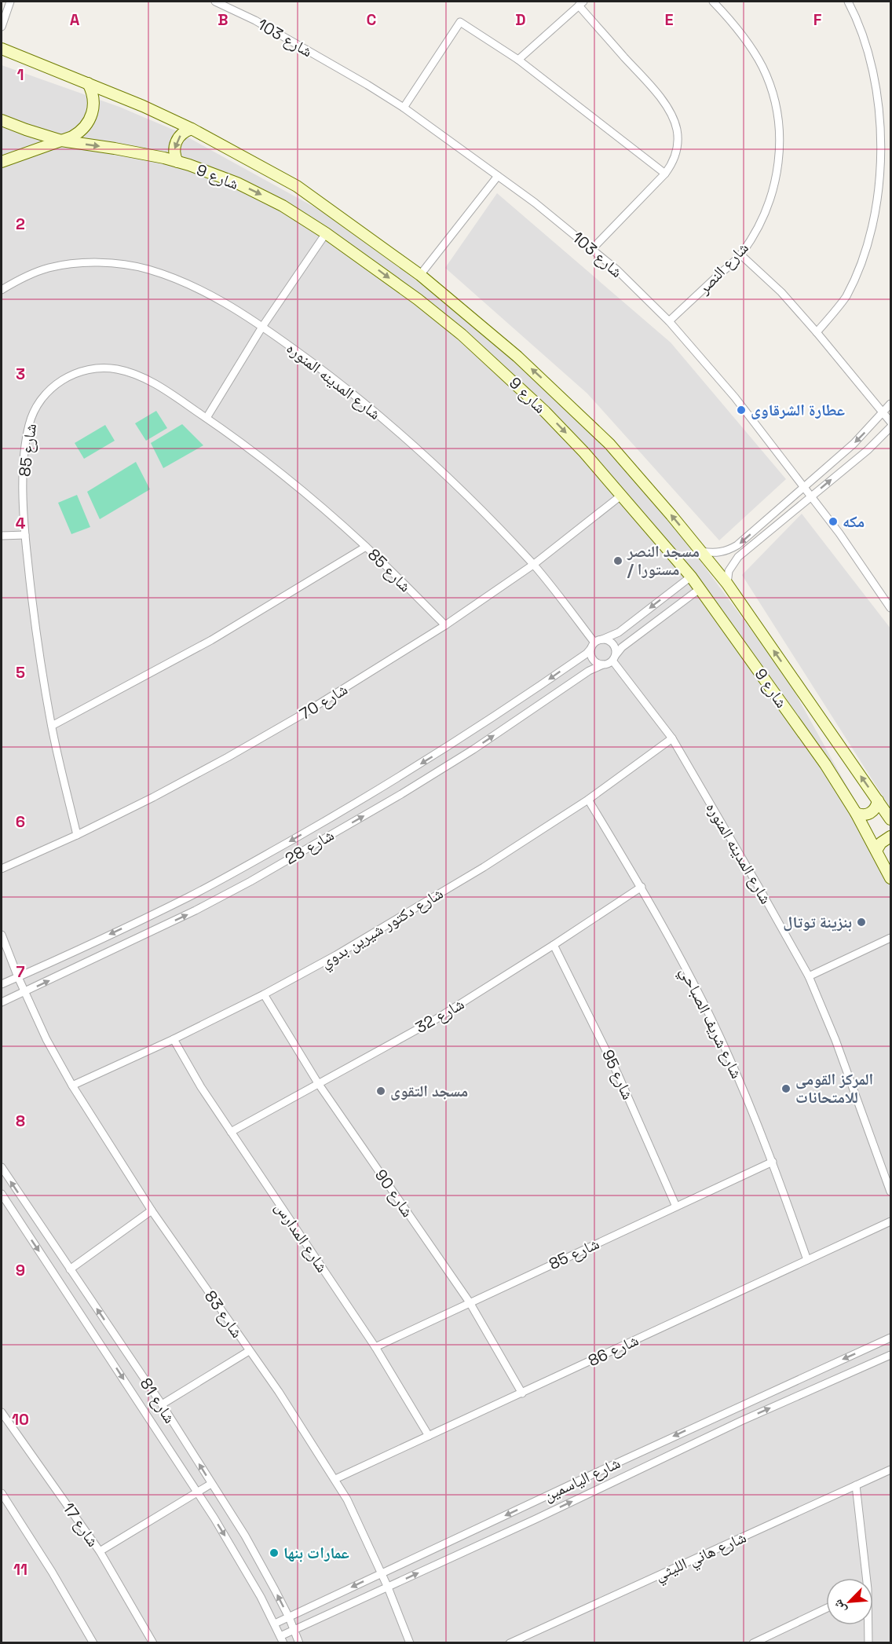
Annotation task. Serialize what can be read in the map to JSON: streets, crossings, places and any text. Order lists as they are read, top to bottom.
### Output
{
  "streets": {
    "main road": ["شارع 9"],
    "street": [
      "شارع 103",
      "شارع النصر",
      "شارع المدينه المنوره",
      "شارع 85",
      "شارع 70",
      "شارع 28",
      "شارع دكتور شيرين بدوي",
      "شارع 32",
      "شارع شريف الصباحي",
      "شارع 95",
      "شارع 90",
      "شارع المدارس",
      "شارع 83",
      "شارع 86",
      "شارع 81",
      "شارع الياسمين",
      "شارع 17",
      "شارع هاني الليثي"
    ]
  },
  "crossings": [
    ["شارع 103", "شارع النصر"],
    ["شارع 9", "شارع 70"],
    ["شارع المدينه المنوره", "شارع 70"],
    ["شارع المدينه المنوره", "شارع 28"],
    ["شارع المدينه المنوره", "شارع دكتور شيرين بدوي"],
    ["شارع 85", "شارع 70"],
    ["شارع 85", "شارع شريف الصباحي"],
    ["شارع 85", "شارع 95"],
    ["شارع 85", "شارع 90"],
    ["شارع 85", "شارع المدارس"],
    ["شارع 28", "شارع 83"],
    ["شارع دكتور شيرين بدوي", "شارع شريف الصباحي"],
    ["شارع دكتور شيرين بدوي", "شارع 90"],
    ["شارع دكتور شيرين بدوي", "شارع المدارس"],
    ["شارع دكتور شيرين بدوي", "شارع 83"],
    ["شارع 32", "شارع شريف الصباحي"],
    ["شارع 32", "شارع 95"],
    ["شارع 32", "شارع 90"],
    ["شارع 32", "شارع المدارس"],
    ["شارع شريف الصباحي", "شارع 86"],
    ["شارع 90", "شارع 86"],
    ["شارع المدارس", "شارع 86"],
    ["شارع 83", "شارع 86"],
    ["شارع 83", "شارع الياسمين"],
    ["شارع 81", "شارع الياسمين"]
  ],
  "places": [
    "عطارة الشرقاوى",
    "مكه",
    "مسجد النصر / مستورا",
    "بنزينة توتال",
    "المركز القومى للامتحانات",
    "مسجد التقوى",
    "عمارات بنها"
  ],
  "north": "bottom left",
  "grid": {
    "columns": [
      "A",
      "B",
      "C",
      "D",
      "E",
      "F"
    ],
    "rows": [
      "1",
      "2",
      "3",
      "4",
      "5",
      "6",
      "7",
      "8",
      "9",
      "10",
      "11"
    ]
  }
}
